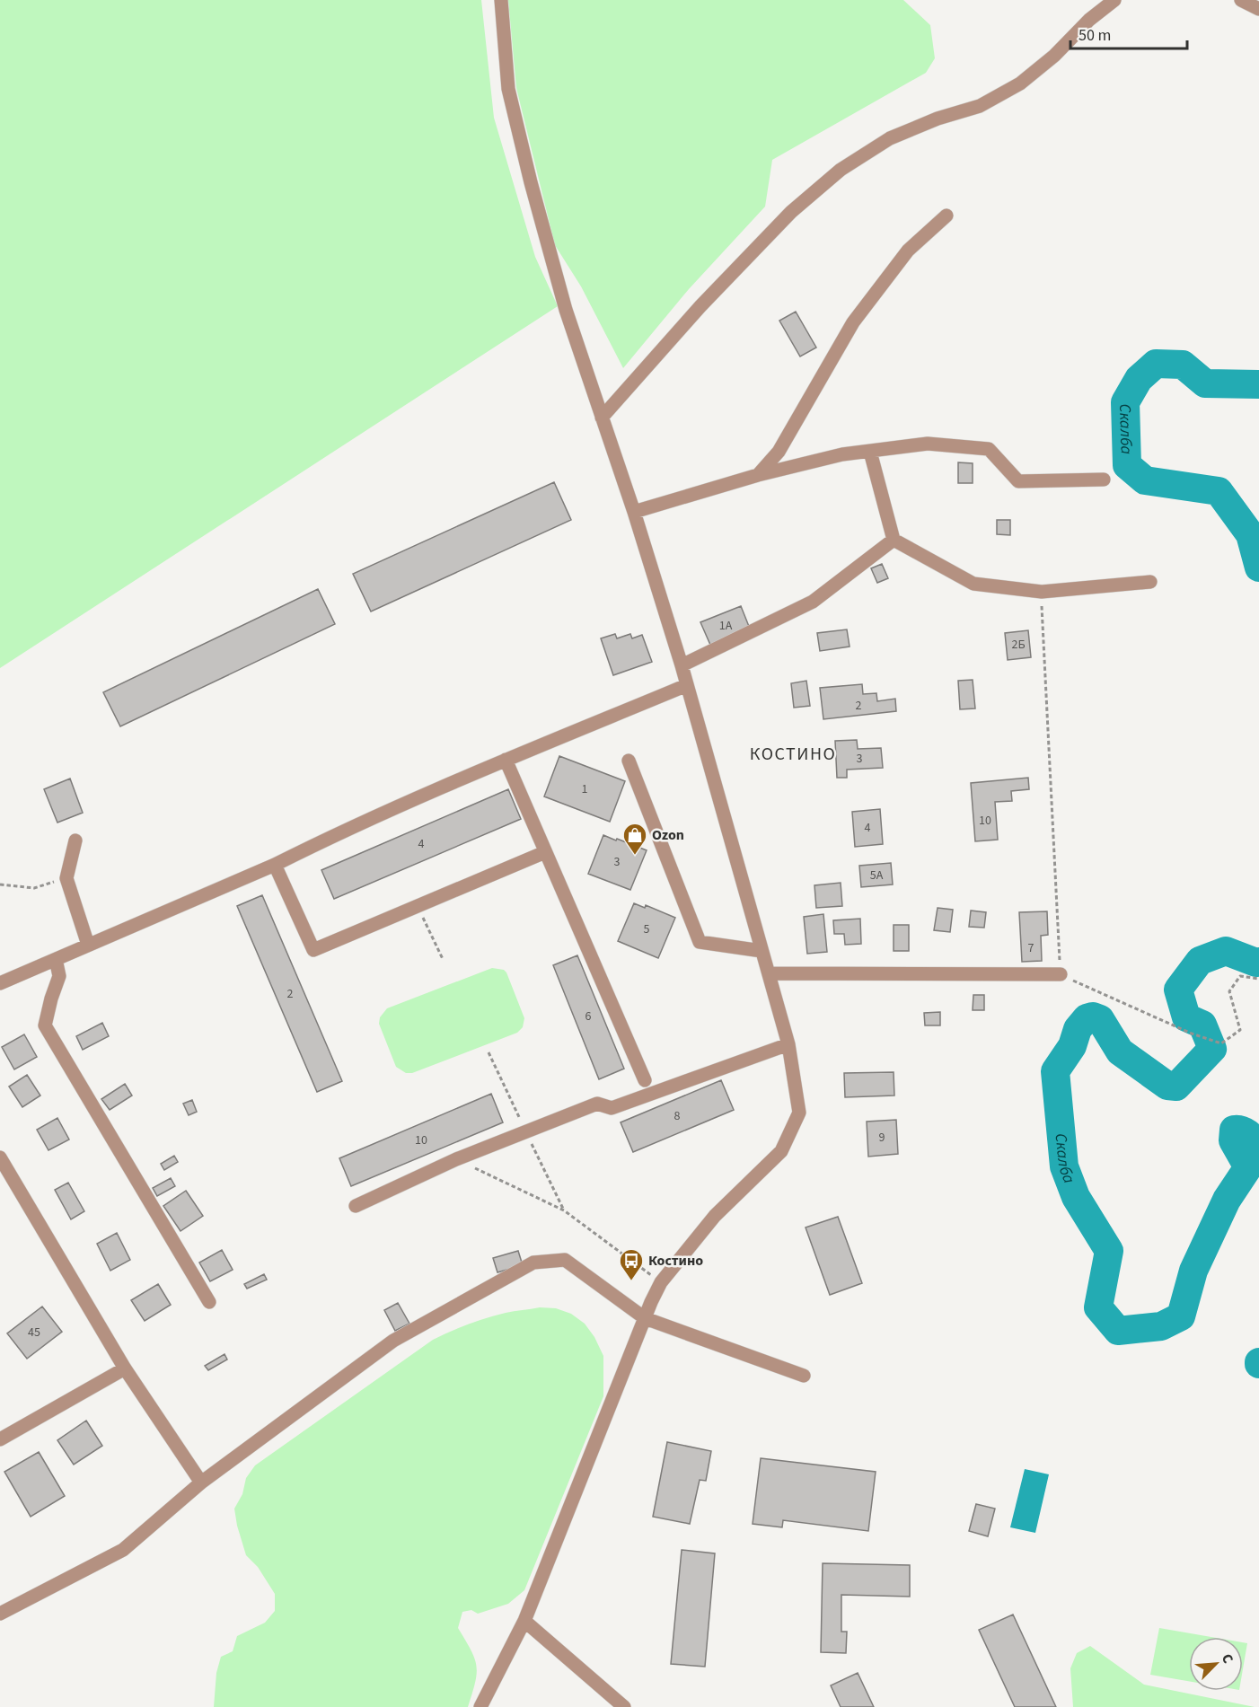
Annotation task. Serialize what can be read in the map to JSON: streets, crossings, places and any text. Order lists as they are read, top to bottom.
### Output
{
  "districts": ["КОСТИНО"],
  "water": ["Скалба"],
  "places": {
    "shop": ["Ozon"],
    "bus stop": ["Костино"]
  },
  "house_numbers": [
    "1А",
    "2Б",
    "2",
    "3",
    "1",
    "10",
    "4",
    "4",
    "3",
    "5А",
    "5",
    "7",
    "2",
    "6",
    "8",
    "9",
    "10",
    "45"
  ],
  "scale_bar": "50 m",
  "north": "top right"
}
